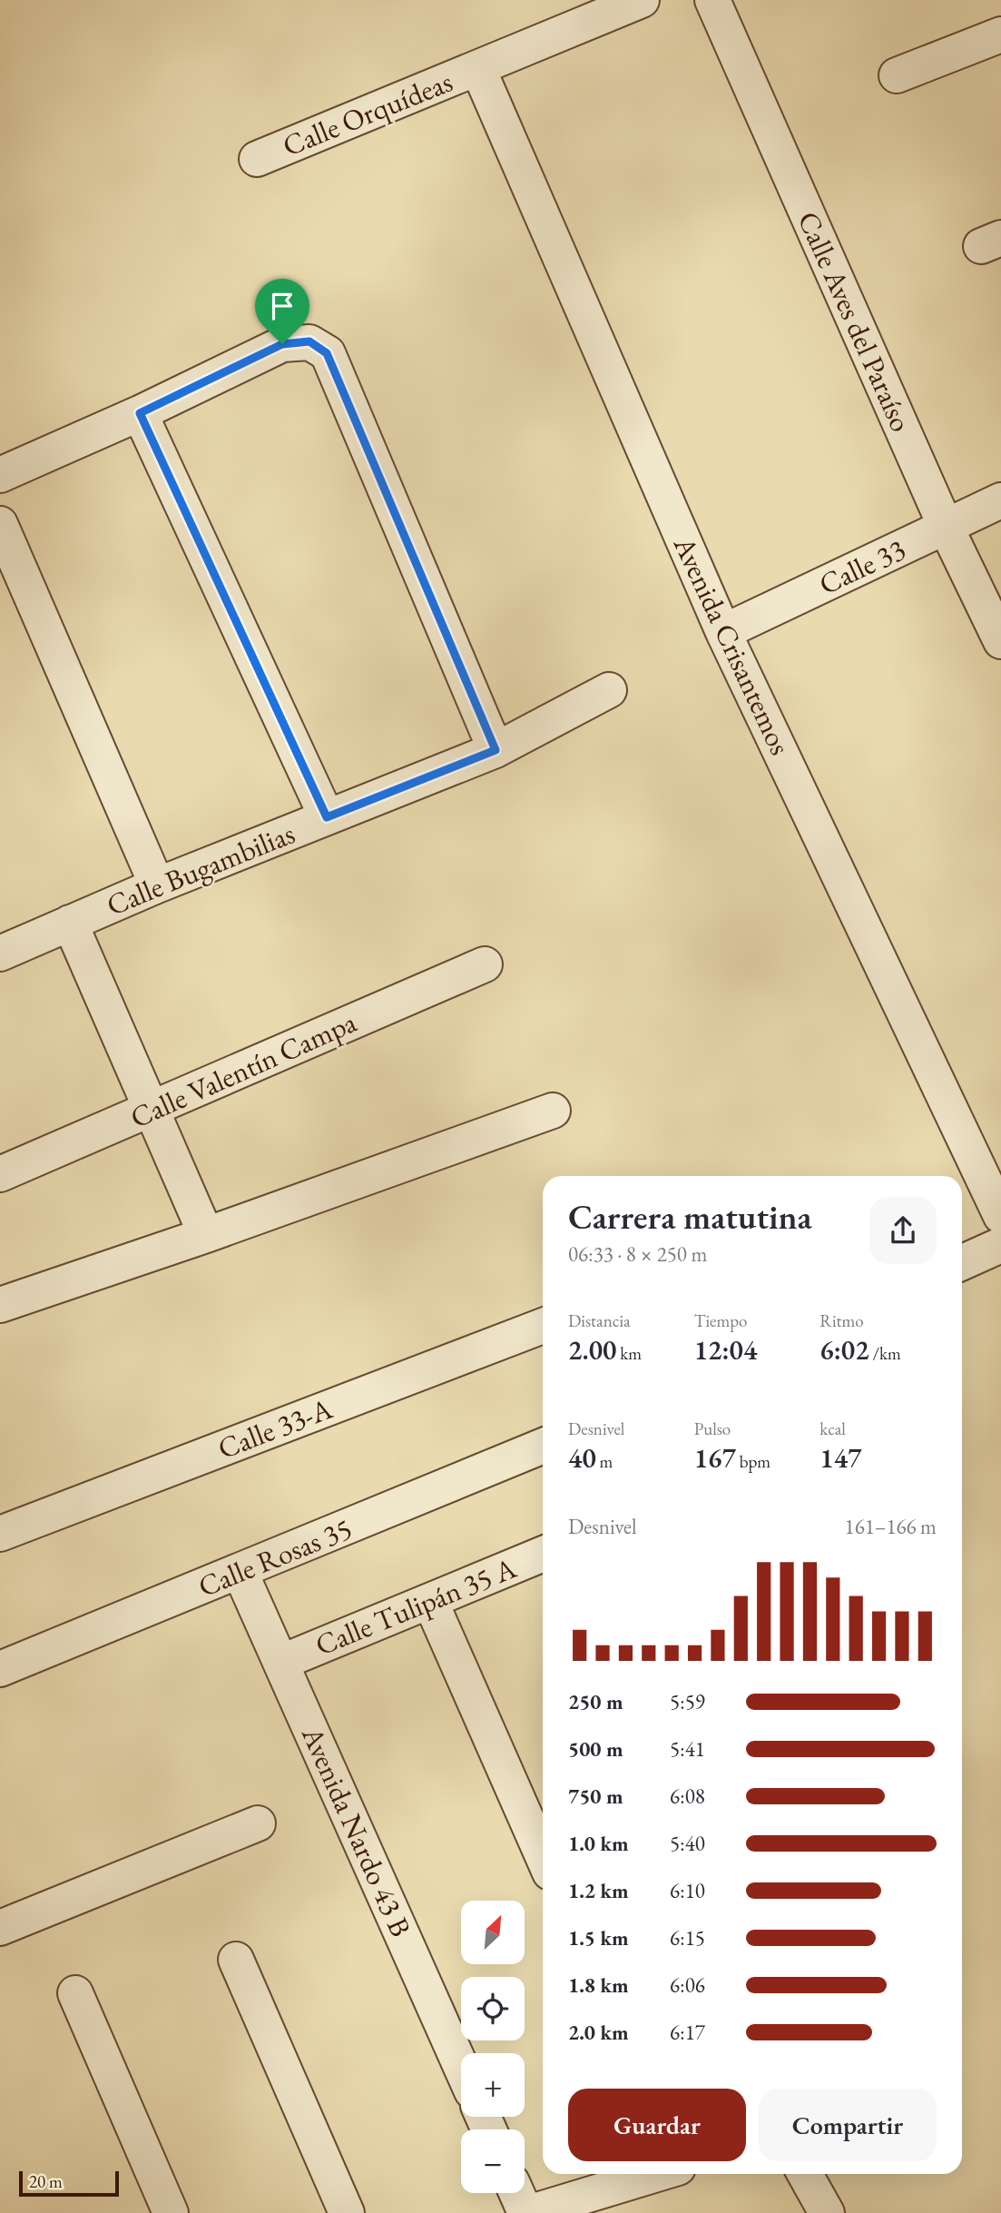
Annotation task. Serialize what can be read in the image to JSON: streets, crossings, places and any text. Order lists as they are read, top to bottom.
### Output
{
  "streets": {
    "street": [
      "Calle Orquídeas",
      "Calle Aves del Paraíso",
      "Calle 33",
      "Avenida Crisantemos",
      "Calle Bugambilias",
      "Calle Valentín Campa",
      "Calle 33-A",
      "Calle Rosas 35",
      "Calle Tulipán 35 A",
      "Avenida Nardo 43 B"
    ]
  },
  "crossings": [
    ["Calle Orquídeas", "Avenida Crisantemos"],
    ["Calle Aves del Paraíso", "Calle 33"],
    ["Calle 33", "Avenida Crisantemos"],
    ["Calle Rosas 35", "Avenida Nardo 43 B"],
    ["Calle Tulipán 35 A", "Avenida Nardo 43 B"]
  ],
  "scale_bar": "20 m",
  "north": "top right",
  "page": {
    "heading": ["Carrera matutina", "06:33 · 8 × 250 m"],
    "stats": [
      ["Distancia", "2.00 km"],
      ["Tiempo", "12:04"],
      ["Ritmo", "6:02 /km"],
      ["Desnivel", "40 m"],
      ["Pulso", "167 bpm"],
      ["kcal", "147"]
    ],
    "chart": ["Desnivel", "161–166 m"],
    "list": [
      {
        "name": "250 m",
        "note": "5:59"
      },
      {
        "name": "500 m",
        "note": "5:41"
      },
      {
        "name": "750 m",
        "note": "6:08"
      },
      {
        "name": "1.0 km",
        "note": "5:40"
      },
      {
        "name": "1.2 km",
        "note": "6:10"
      },
      {
        "name": "1.5 km",
        "note": "6:15"
      },
      {
        "name": "1.8 km",
        "note": "6:06"
      },
      {
        "name": "2.0 km",
        "note": "6:17"
      }
    ],
    "map_buttons": ["+", "−"],
    "buttons": ["Guardar", "Compartir"],
    "scale": "20 m"
  }
}
